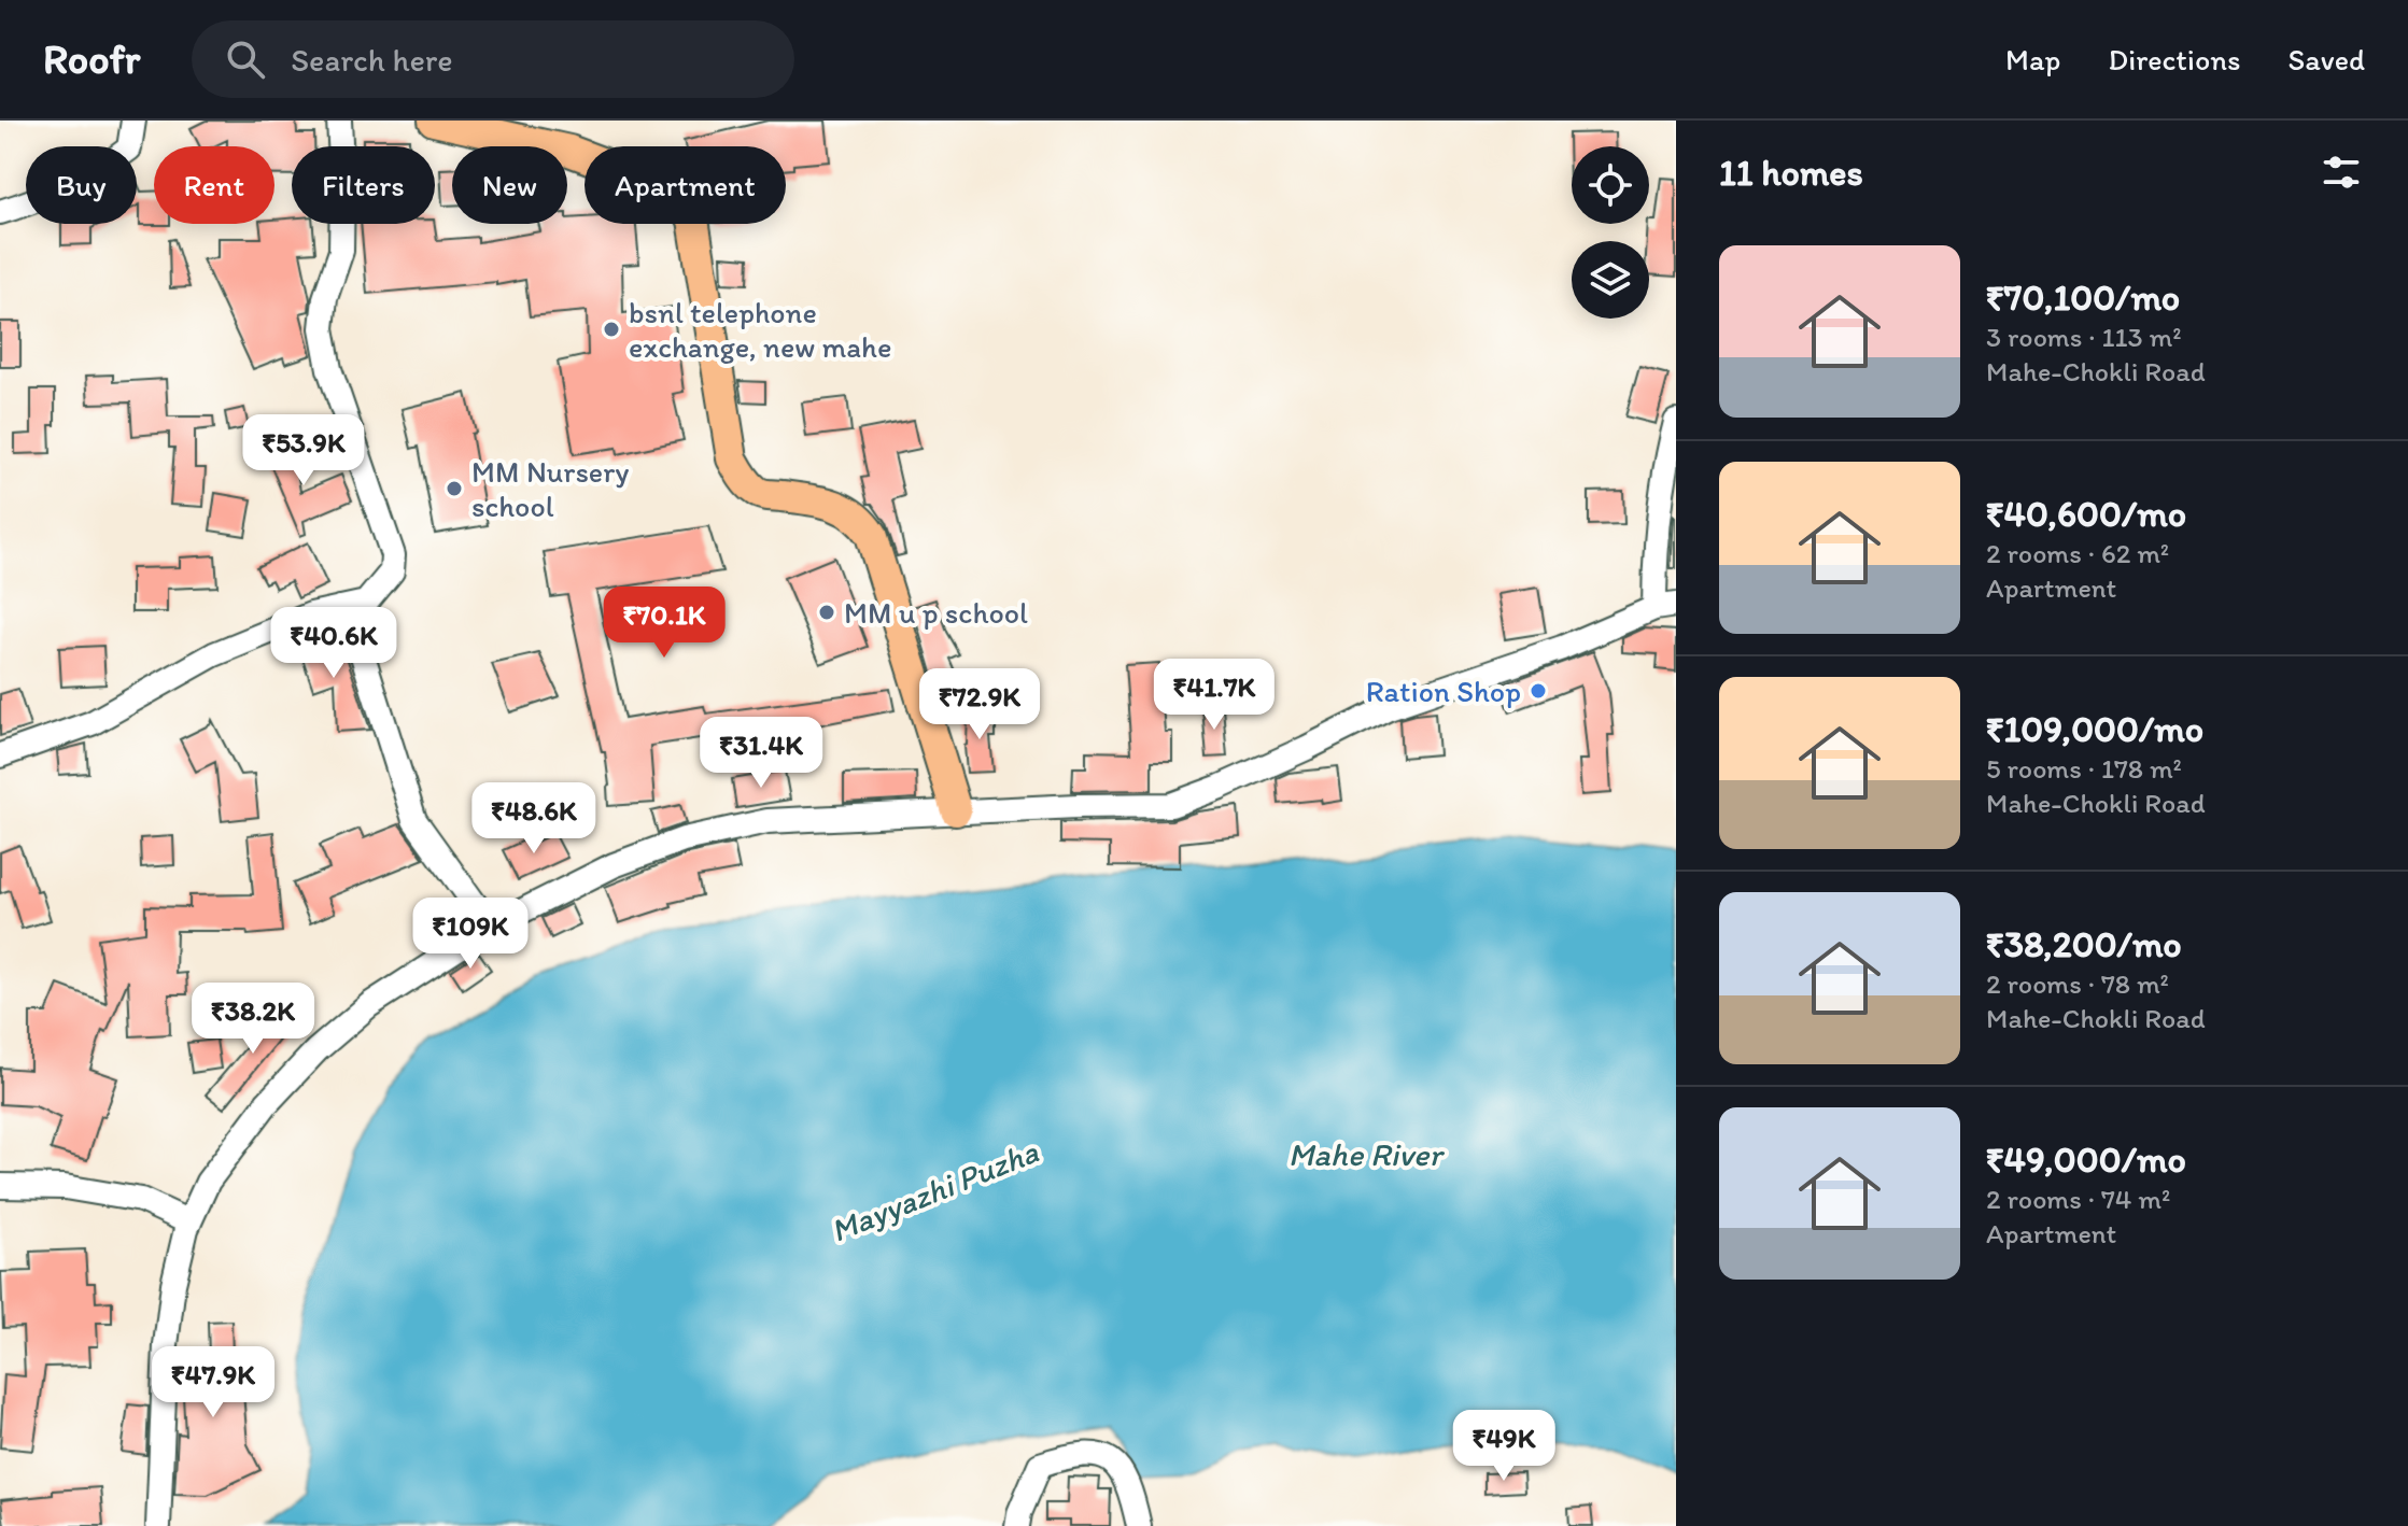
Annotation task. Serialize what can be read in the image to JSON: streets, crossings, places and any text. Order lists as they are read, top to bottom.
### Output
{
  "water": ["Mahe River", "Mayyazhi Puzha"],
  "places": [
    "bsnl telephone exchange, new mahe",
    "MM Nursery school",
    "MM u p school",
    "Ration Shop"
  ],
  "page": {
    "header": "Roofr",
    "search": "Search here",
    "nav": ["Map", "Directions", "Saved"],
    "heading": "11 homes",
    "chip": [
      "Buy",
      "Rent",
      "Filters",
      "New",
      "Apartment"
    ],
    "list": [
      {
        "name": "₹70,100/mo",
        "note": "3 rooms · 113 m² · Mahe-Chokli Road"
      },
      {
        "name": "₹40,600/mo",
        "note": "2 rooms · 62 m² · Apartment"
      },
      {
        "name": "₹109,000/mo",
        "note": "5 rooms · 178 m² · Mahe-Chokli Road"
      },
      {
        "name": "₹38,200/mo",
        "note": "2 rooms · 78 m² · Mahe-Chokli Road"
      },
      {
        "name": "₹49,000/mo",
        "note": "2 rooms · 74 m² · Apartment"
      }
    ],
    "price": [
      "₹53.9K",
      "₹70.1K",
      "₹40.6K",
      "₹41.7K",
      "₹72.9K",
      "₹31.4K",
      "₹48.6K",
      "₹109K",
      "₹38.2K",
      "₹47.9K",
      "₹49K"
    ]
  }
}
